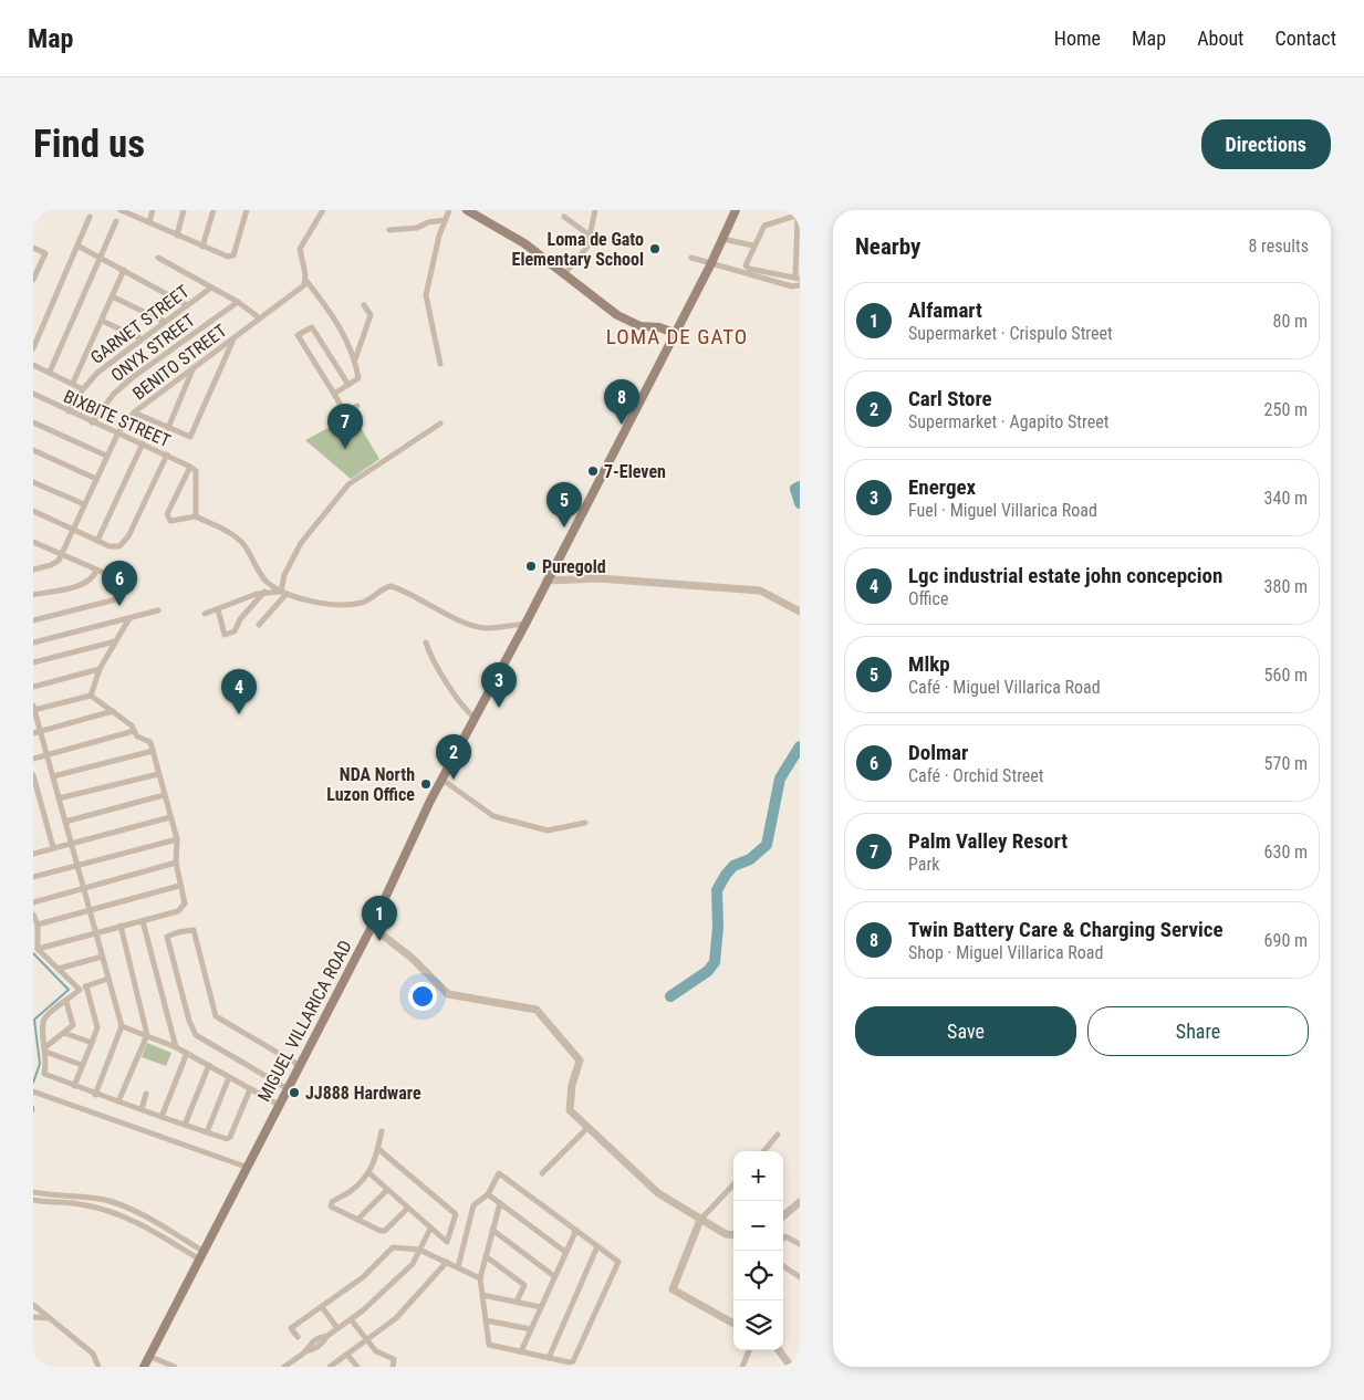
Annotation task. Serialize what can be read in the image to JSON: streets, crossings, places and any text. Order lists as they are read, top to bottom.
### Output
{
  "streets": {
    "main road": ["MIGUEL VILLARICA ROAD"],
    "street": [
      "GARNET STREET",
      "ONYX STREET",
      "BENITO STREET",
      "BIXBITE STREET"
    ]
  },
  "crossings": [
    ["GARNET STREET", "BIXBITE STREET"],
    ["ONYX STREET", "BIXBITE STREET"],
    ["BENITO STREET", "BIXBITE STREET"]
  ],
  "districts": ["LOMA DE GATO"],
  "places": [
    "Loma de Gato Elementary School",
    "7-Eleven",
    "Puregold",
    "NDA North Luzon Office",
    "JJ888 Hardware"
  ],
  "page": {
    "header": "Map",
    "nav": [
      "Home",
      "Map",
      "About",
      "Contact"
    ],
    "buttons": [
      "Directions",
      ["Save", "Share"]
    ],
    "title": "Find us",
    "heading": ["Nearby", "8 results"],
    "list": [
      {
        "mark": "1",
        "name": "Alfamart",
        "note": "Supermarket · Crispulo Street",
        "value": "80 m"
      },
      {
        "mark": "2",
        "name": "Carl Store",
        "note": "Supermarket · Agapito Street",
        "value": "250 m"
      },
      {
        "mark": "3",
        "name": "Energex",
        "note": "Fuel · Miguel Villarica Road",
        "value": "340 m"
      },
      {
        "mark": "4",
        "name": "Lgc industrial estate john concepcion",
        "note": "Office",
        "value": "380 m"
      },
      {
        "mark": "5",
        "name": "Mlkp",
        "note": "Café · Miguel Villarica Road",
        "value": "560 m"
      },
      {
        "mark": "6",
        "name": "Dolmar",
        "note": "Café · Orchid Street",
        "value": "570 m"
      },
      {
        "mark": "7",
        "name": "Palm Valley Resort",
        "note": "Park",
        "value": "630 m"
      },
      {
        "mark": "8",
        "name": "Twin Battery Care & Charging Service",
        "note": "Shop · Miguel Villarica Road",
        "value": "690 m"
      }
    ],
    "pins": [
      "8",
      "7",
      "5",
      "6",
      "3",
      "4",
      "2",
      "1"
    ],
    "map_buttons": ["+", "−"]
  }
}
